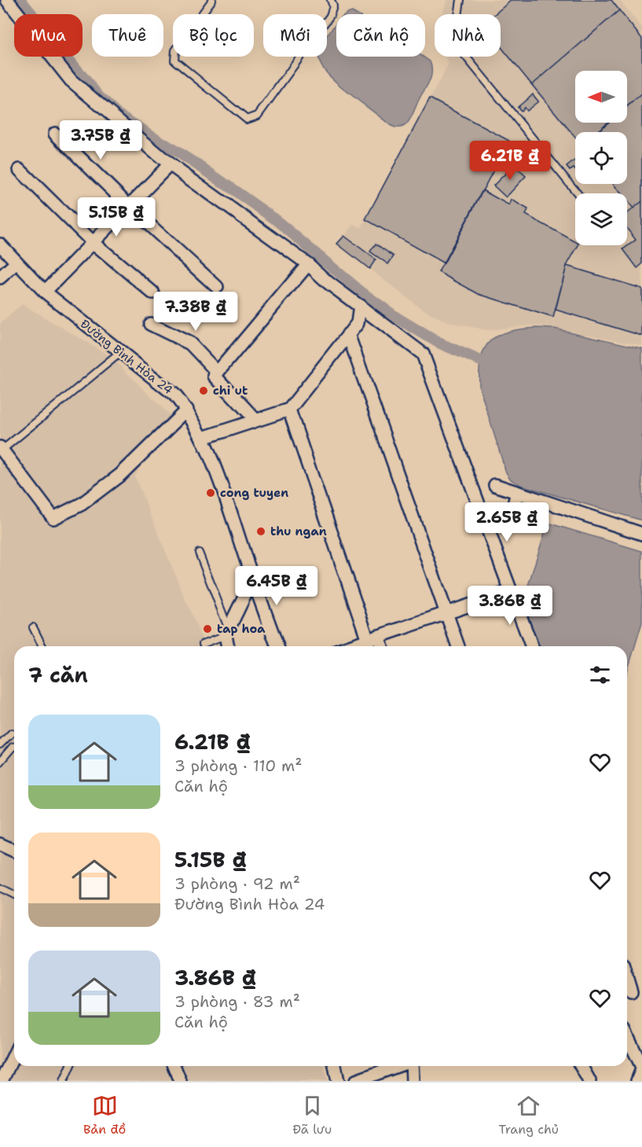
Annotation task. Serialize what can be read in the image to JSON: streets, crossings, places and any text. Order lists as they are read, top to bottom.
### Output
{
  "streets": {
    "street": ["Đường Bình Hòa 24"]
  },
  "places": [
    "chi ut",
    "cong tuyen",
    "thu ngan",
    "tap hoa"
  ],
  "north": "left",
  "page": {
    "chip": [
      "Mua",
      "Thuê",
      "Bộ lọc",
      "Mới",
      "Căn hộ",
      "Nhà"
    ],
    "price": [
      "3.75B ₫",
      "6.21B ₫",
      "5.15B ₫",
      "7.38B ₫",
      "2.65B ₫",
      "6.45B ₫",
      "3.86B ₫"
    ],
    "heading": "7 căn",
    "list": [
      {
        "name": "6.21B ₫",
        "note": "3 phòng · 110 m² · Căn hộ"
      },
      {
        "name": "5.15B ₫",
        "note": "3 phòng · 92 m² · Đường Bình Hòa 24"
      },
      {
        "name": "3.86B ₫",
        "note": "3 phòng · 83 m² · Căn hộ"
      }
    ],
    "tabs": ["Bản đồ", "Đã lưu", "Trang chủ"]
  }
}
